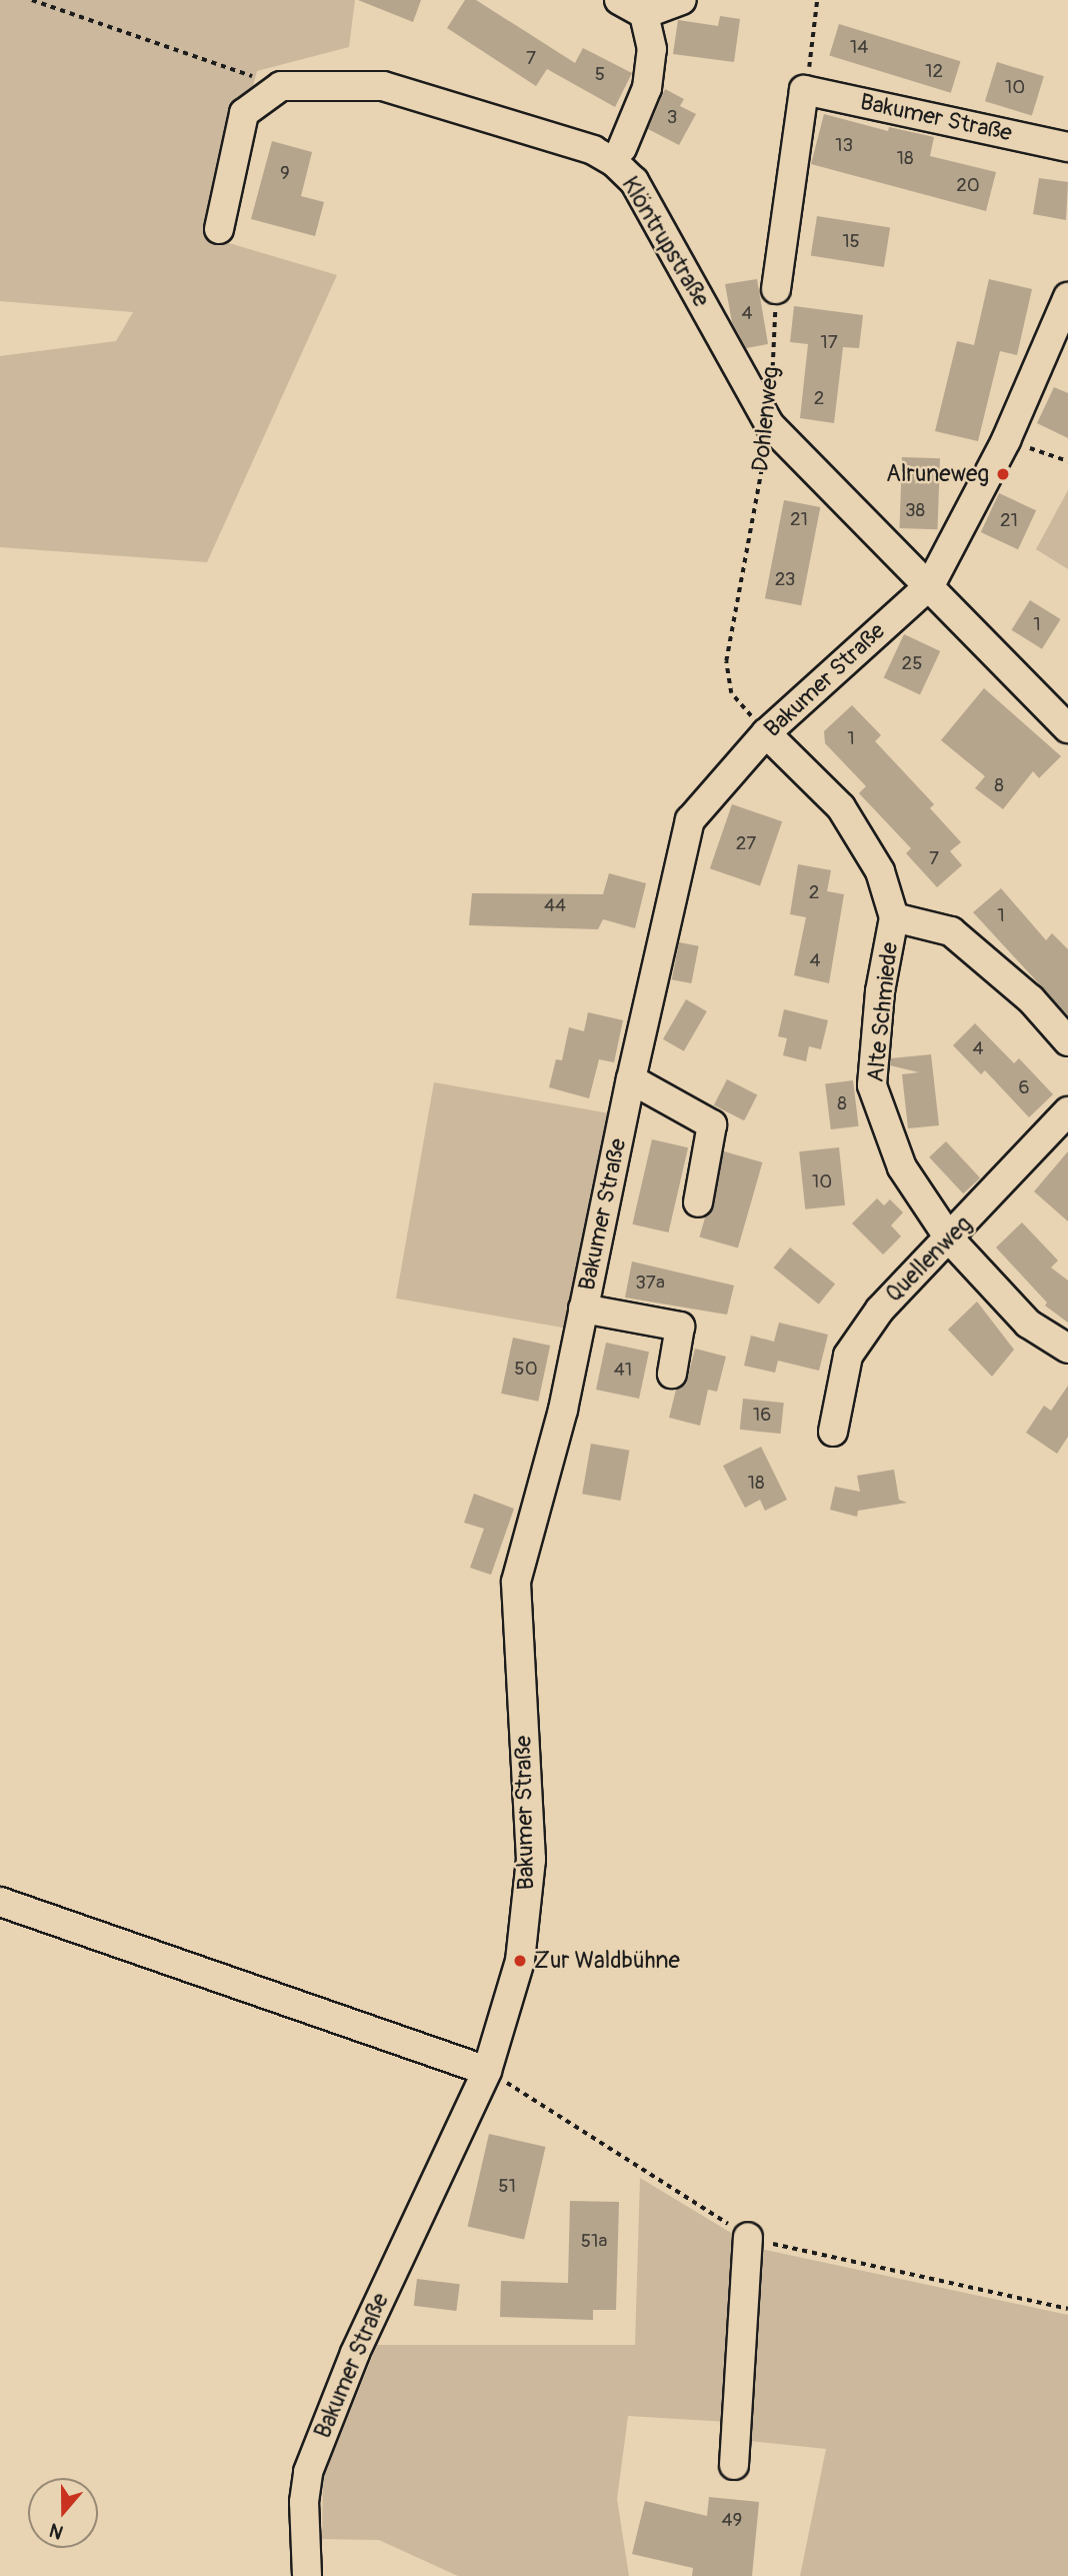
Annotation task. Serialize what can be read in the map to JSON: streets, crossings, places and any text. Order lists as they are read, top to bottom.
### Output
{
  "streets": {
    "street": [
      "Bakumer Straße",
      "Klöntrupstraße",
      "Alte Schmiede",
      "Quellenweg"
    ],
    "path": ["Dohlenweg"]
  },
  "crossings": [
    ["Bakumer Straße", "Klöntrupstraße"],
    ["Bakumer Straße", "Dohlenweg"],
    ["Bakumer Straße", "Alte Schmiede"],
    ["Klöntrupstraße", "Dohlenweg"],
    ["Dohlenweg", "Alte Schmiede"],
    ["Alte Schmiede", "Quellenweg"]
  ],
  "places": ["Alruneweg", "Zur Waldbühne"],
  "house_numbers": [
    "14",
    "7",
    "12",
    "5",
    "10",
    "3",
    "13",
    "18",
    "9",
    "20",
    "15",
    "4",
    "17",
    "2",
    "38",
    "21",
    "21",
    "23",
    "1",
    "25",
    "1",
    "8",
    "27",
    "7",
    "2",
    "44",
    "1",
    "4",
    "4",
    "6",
    "8",
    "10",
    "37a",
    "50",
    "41",
    "16",
    "18",
    "51",
    "51a",
    "49"
  ],
  "north": "bottom"
}
